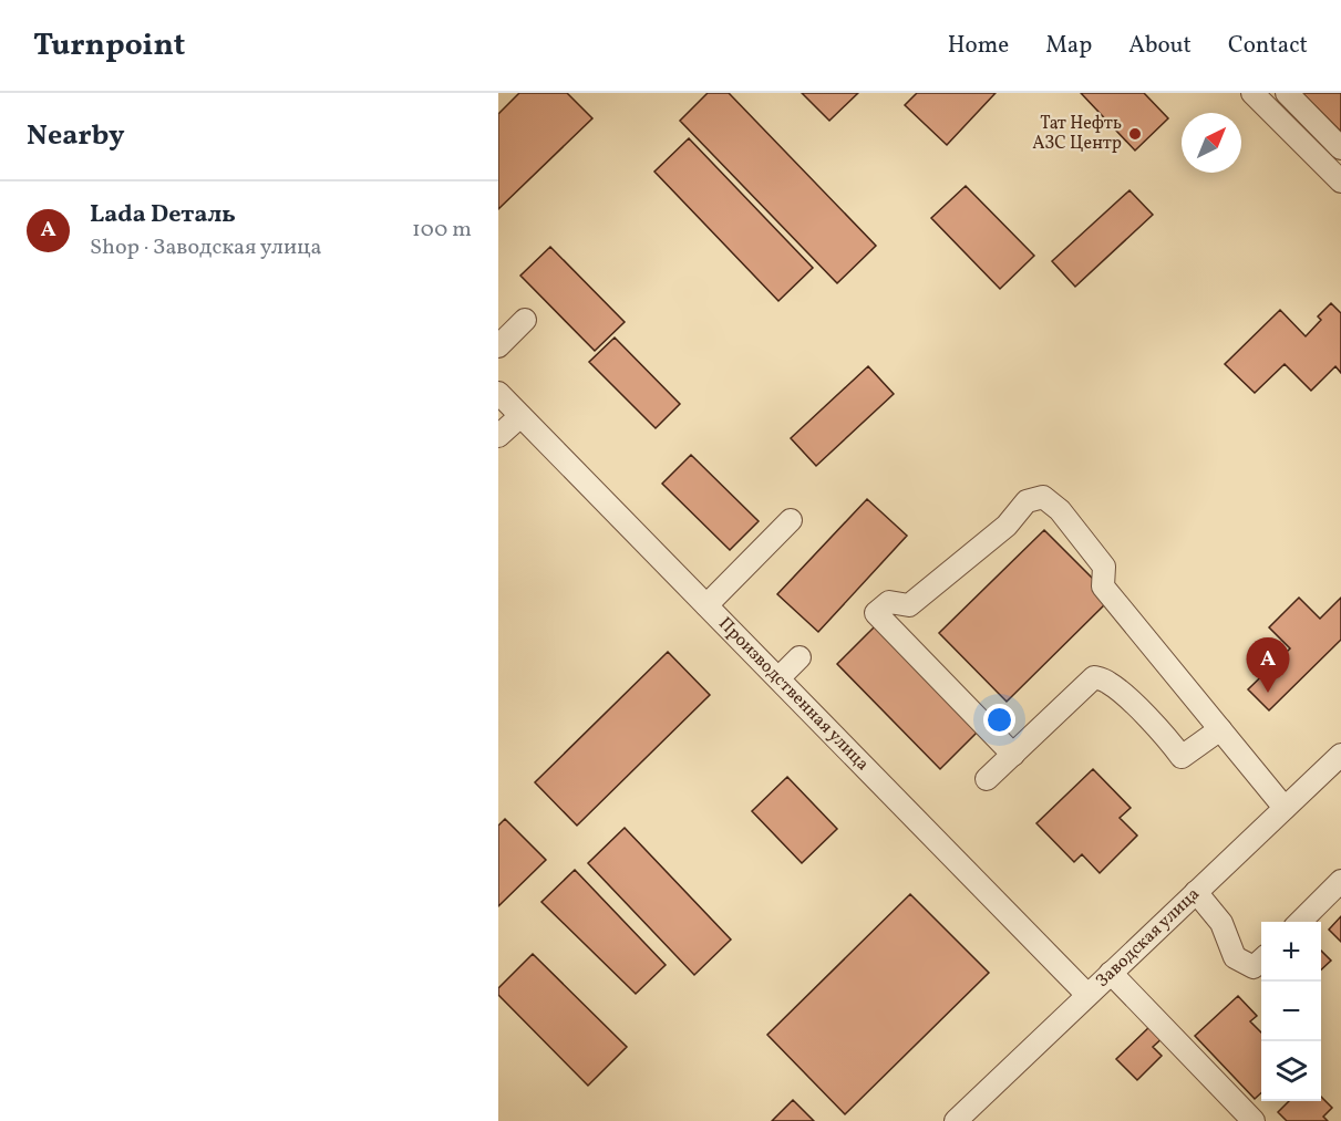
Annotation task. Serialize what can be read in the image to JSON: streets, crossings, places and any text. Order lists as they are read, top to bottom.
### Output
{
  "streets": {
    "street": ["Производственная улица", "Заводская улица"]
  },
  "crossings": [
    ["Производственная улица", "Заводская улица"]
  ],
  "places": ["Тат Нефть АЗС Центр"],
  "north": "top right",
  "page": {
    "header": "Turnpoint",
    "nav": [
      "Home",
      "Map",
      "About",
      "Contact"
    ],
    "heading": "Nearby",
    "list": [
      {
        "mark": "A",
        "name": "Lada Dеталь",
        "note": "Shop · Заводская улица",
        "value": "100 m"
      }
    ],
    "pins": "A",
    "map_buttons": ["+", "−"]
  }
}
